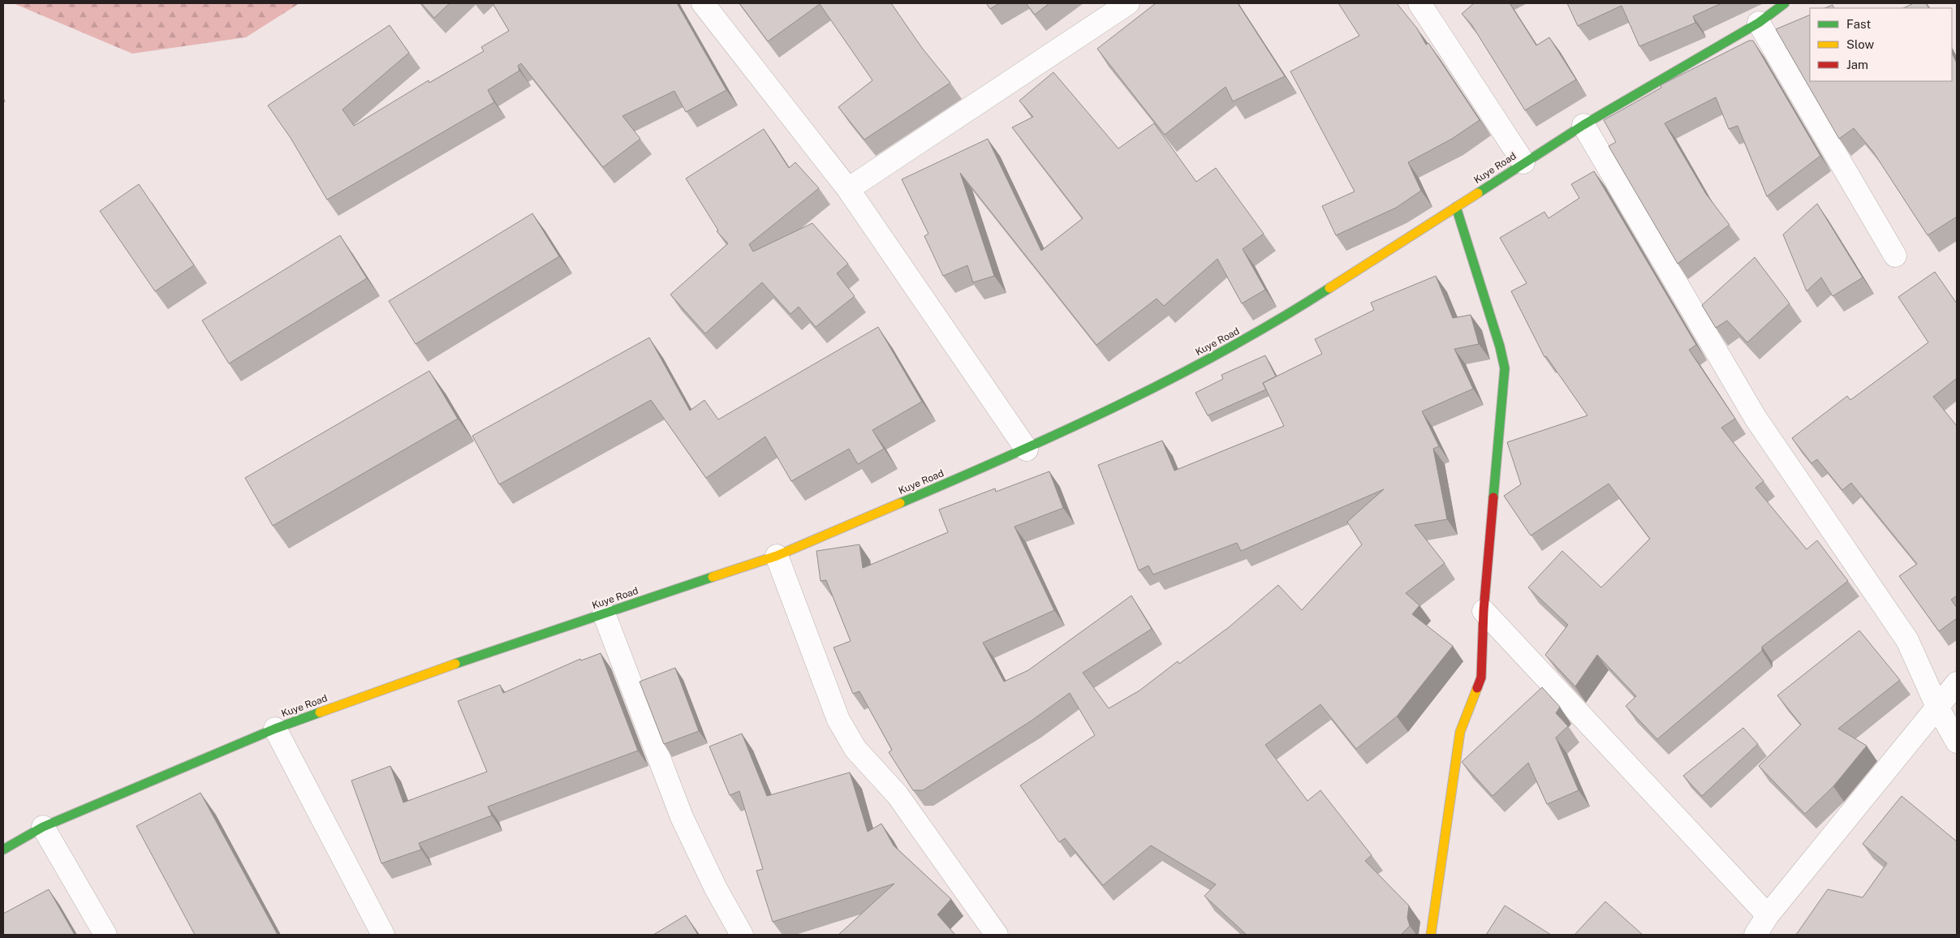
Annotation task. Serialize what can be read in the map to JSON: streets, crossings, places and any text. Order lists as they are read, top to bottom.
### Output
{
  "streets": {
    "street": ["Kuye Road"]
  },
  "legend": ["Fast", "Slow", "Jam"]
}
